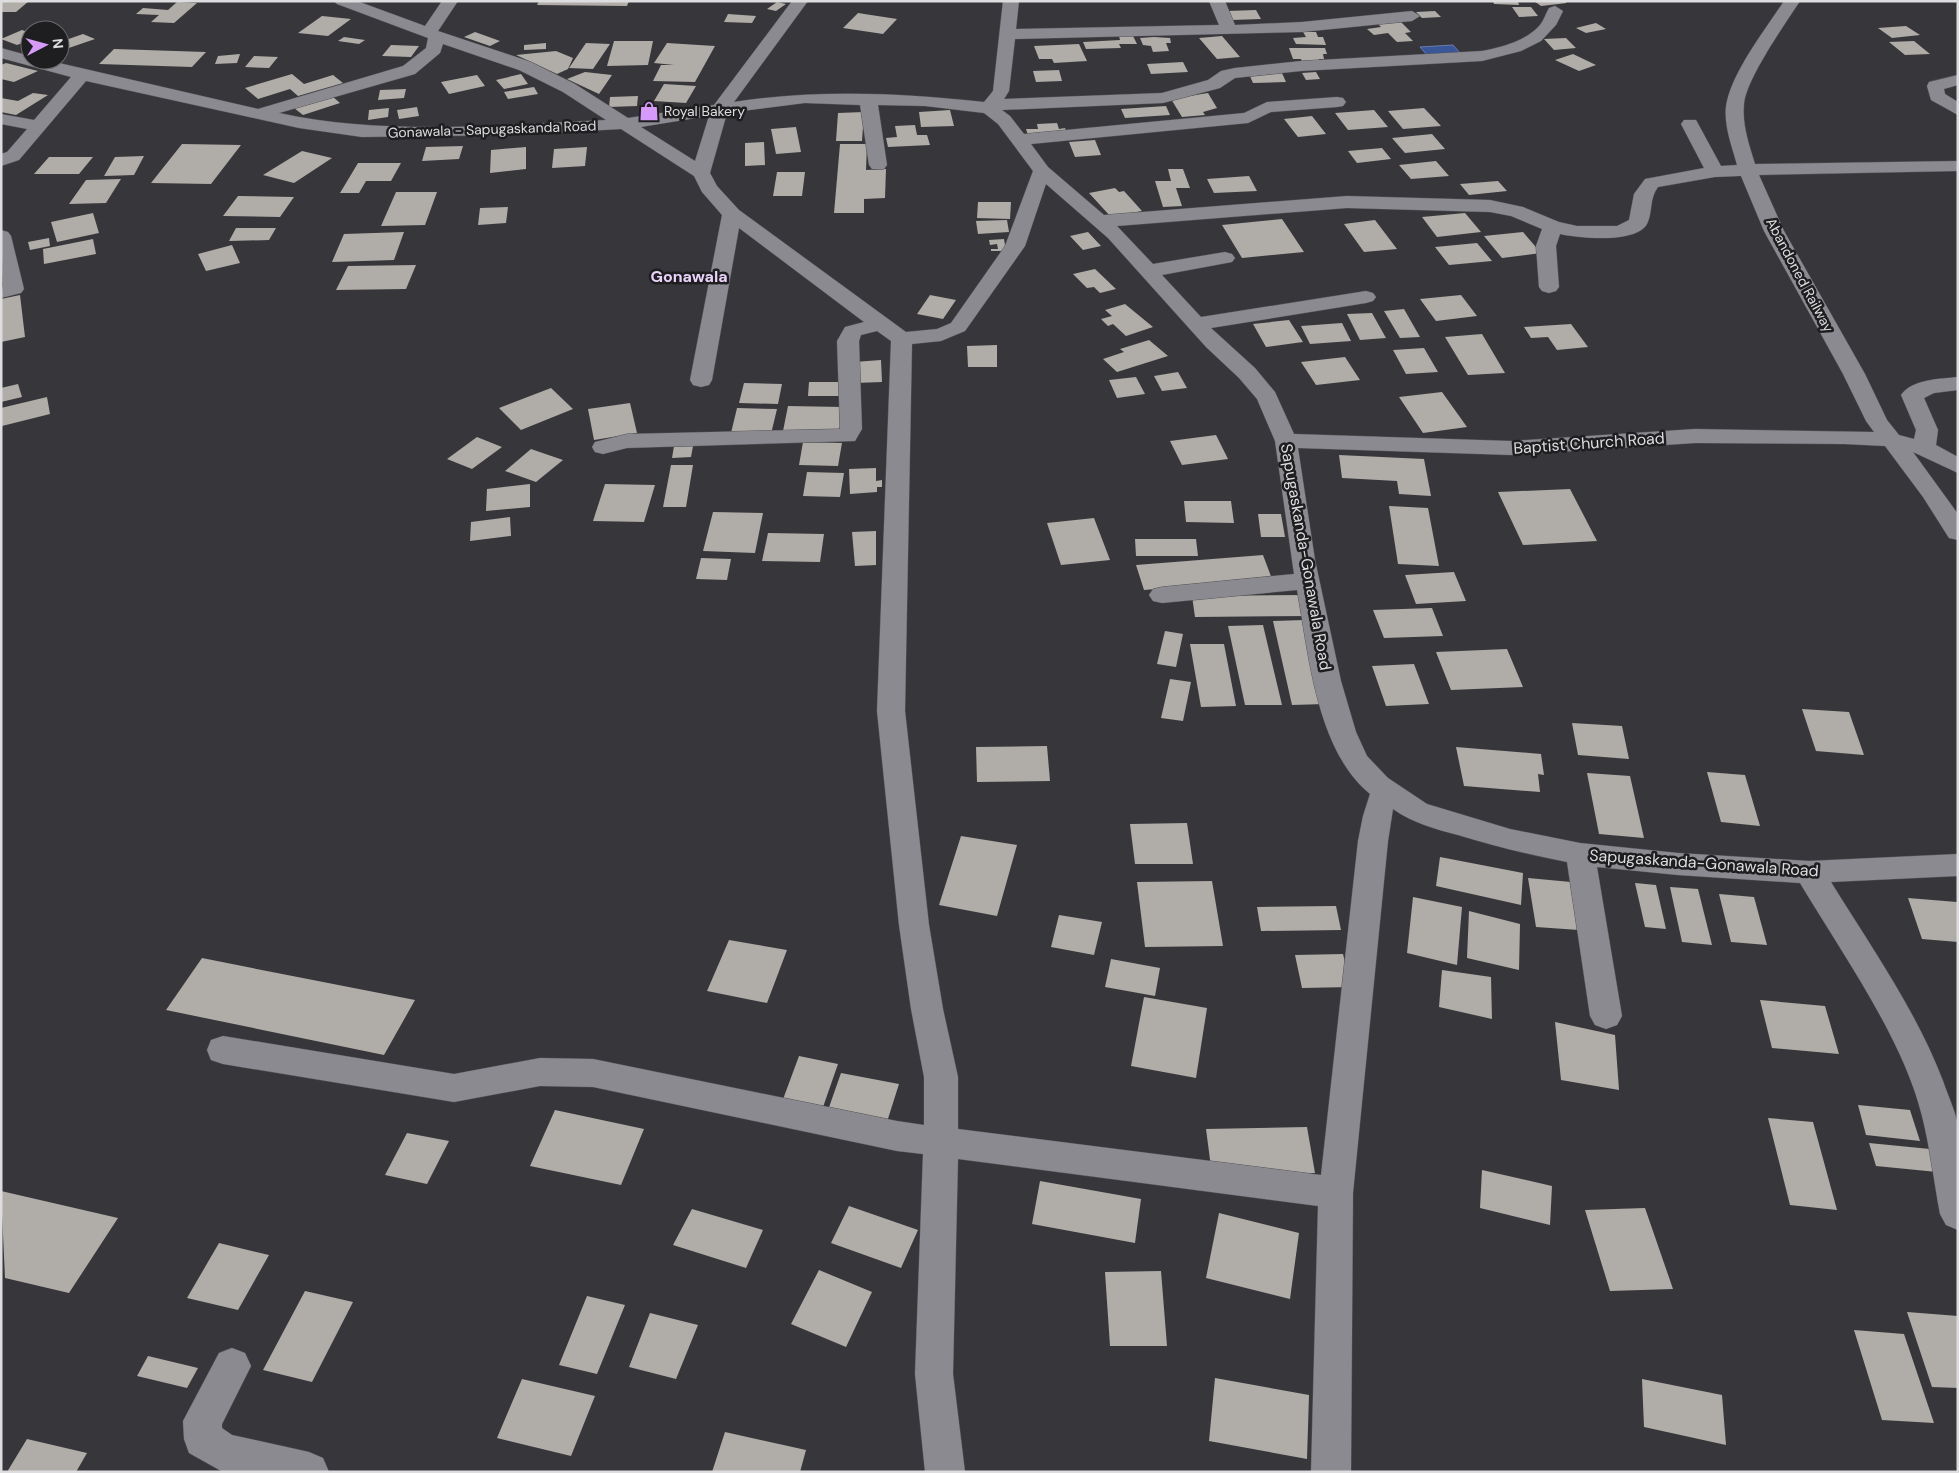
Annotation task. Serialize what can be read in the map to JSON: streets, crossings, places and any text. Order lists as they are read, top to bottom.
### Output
{
  "streets": {
    "street": [
      "Gonawala - Sapugaskanda Road",
      "Abandoned Railway",
      "Baptist Church Road",
      "Sapugaskanda-Gonawala Road"
    ]
  },
  "crossings": [
    ["Gonawala - Sapugaskanda Road", "Sapugaskanda-Gonawala Road"],
    ["Abandoned Railway", "Baptist Church Road"],
    ["Baptist Church Road", "Sapugaskanda-Gonawala Road"]
  ],
  "districts": ["Gonawala"],
  "places": {
    "shop": ["Royal Bakery"]
  },
  "north": "right"
}
